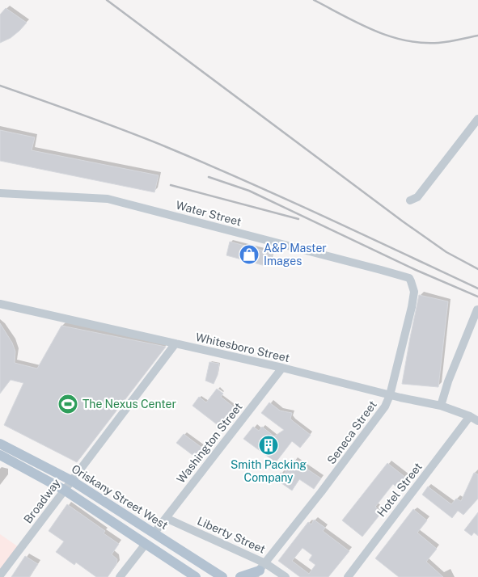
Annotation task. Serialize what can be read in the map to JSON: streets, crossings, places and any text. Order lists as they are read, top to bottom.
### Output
{
  "streets": {
    "main road": ["Oriskany Street West"],
    "street": [
      "Water Street",
      "Whitesboro Street",
      "Seneca Street",
      "Washington Street",
      "Hotel Street",
      "Broadway",
      "Liberty Street"
    ]
  },
  "crossings": [
    ["Water Street", "Seneca Street"],
    ["Whitesboro Street", "Seneca Street"],
    ["Whitesboro Street", "Washington Street"],
    ["Whitesboro Street", "Hotel Street"],
    ["Whitesboro Street", "Broadway"],
    ["Seneca Street", "Liberty Street"],
    ["Washington Street", "Oriskany Street West"],
    ["Washington Street", "Liberty Street"],
    ["Oriskany Street West", "Broadway"]
  ],
  "places": {
    "shop": ["A&P Master Images"],
    "sports": ["The Nexus Center"],
    "building": ["Smith Packing Company"]
  }
}
